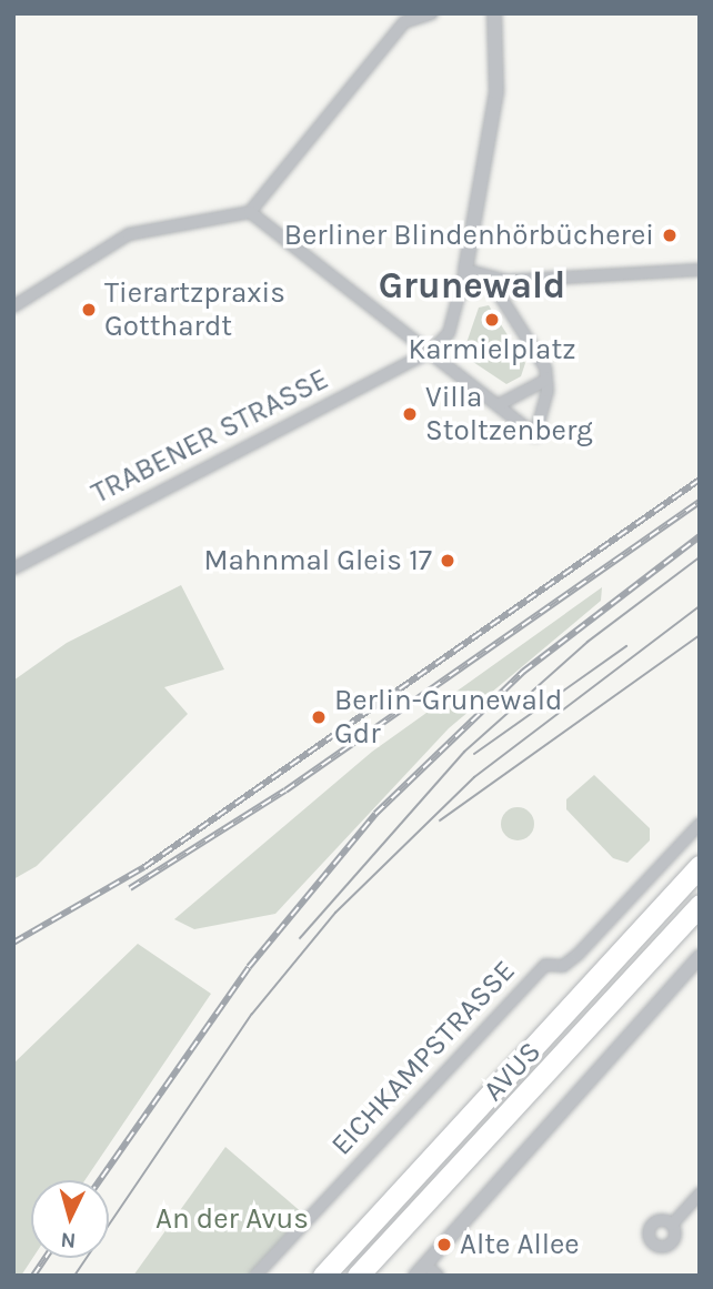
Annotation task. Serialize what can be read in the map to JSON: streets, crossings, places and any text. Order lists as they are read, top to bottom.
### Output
{
  "streets": {
    "highway": ["AVUS"],
    "street": ["TRABENER STRASSE", "EICHKAMPSTRASSE"]
  },
  "districts": ["Grunewald"],
  "parks": ["An der Avus"],
  "places": [
    "Berliner Blindenhörbücherei",
    "Tierartzpraxis Gotthardt",
    "Karmielplatz",
    "Villa Stoltzenberg",
    "Mahnmal Gleis 17",
    "Berlin-Grunewald Gdr",
    "Alte Allee"
  ],
  "north": "bottom"
}
